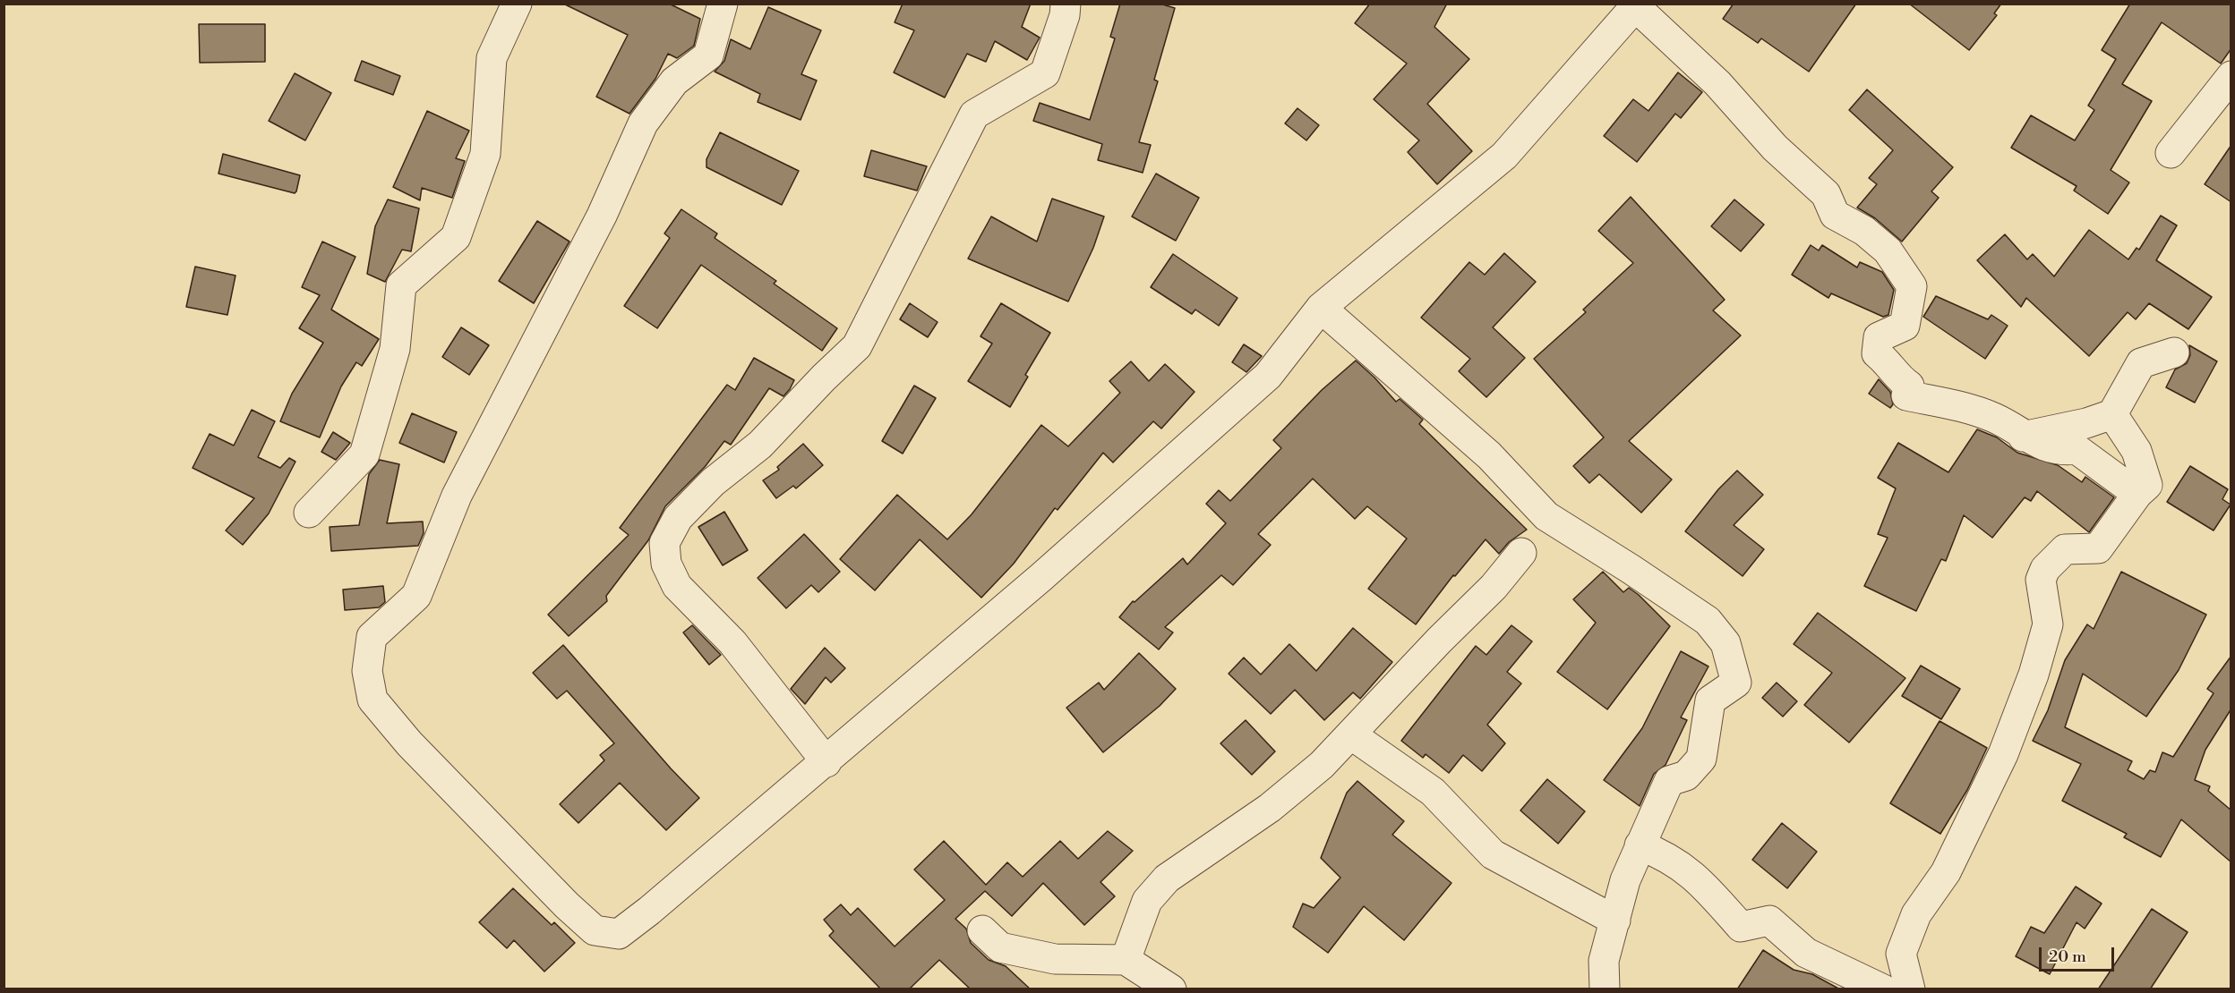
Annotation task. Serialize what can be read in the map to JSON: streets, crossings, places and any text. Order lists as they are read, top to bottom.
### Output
{
  "scale_bar": "20 m"
}
